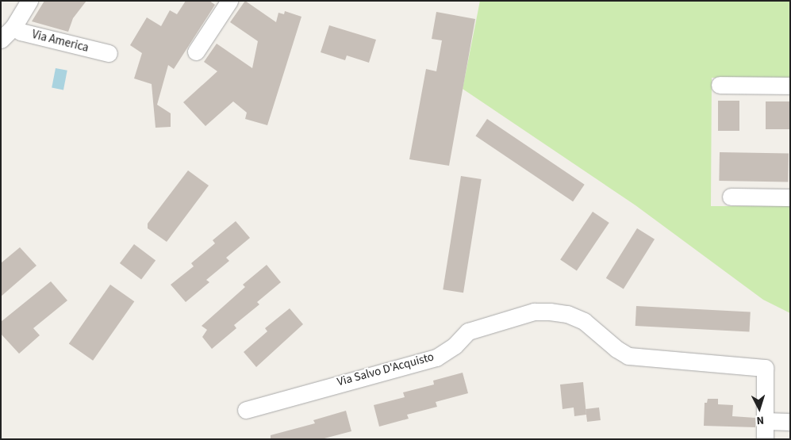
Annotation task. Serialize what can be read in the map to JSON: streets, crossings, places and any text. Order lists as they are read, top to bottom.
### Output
{
  "streets": {
    "street": ["Via America", "Via Salvo D'Acquisto"]
  },
  "north": "bottom"
}
